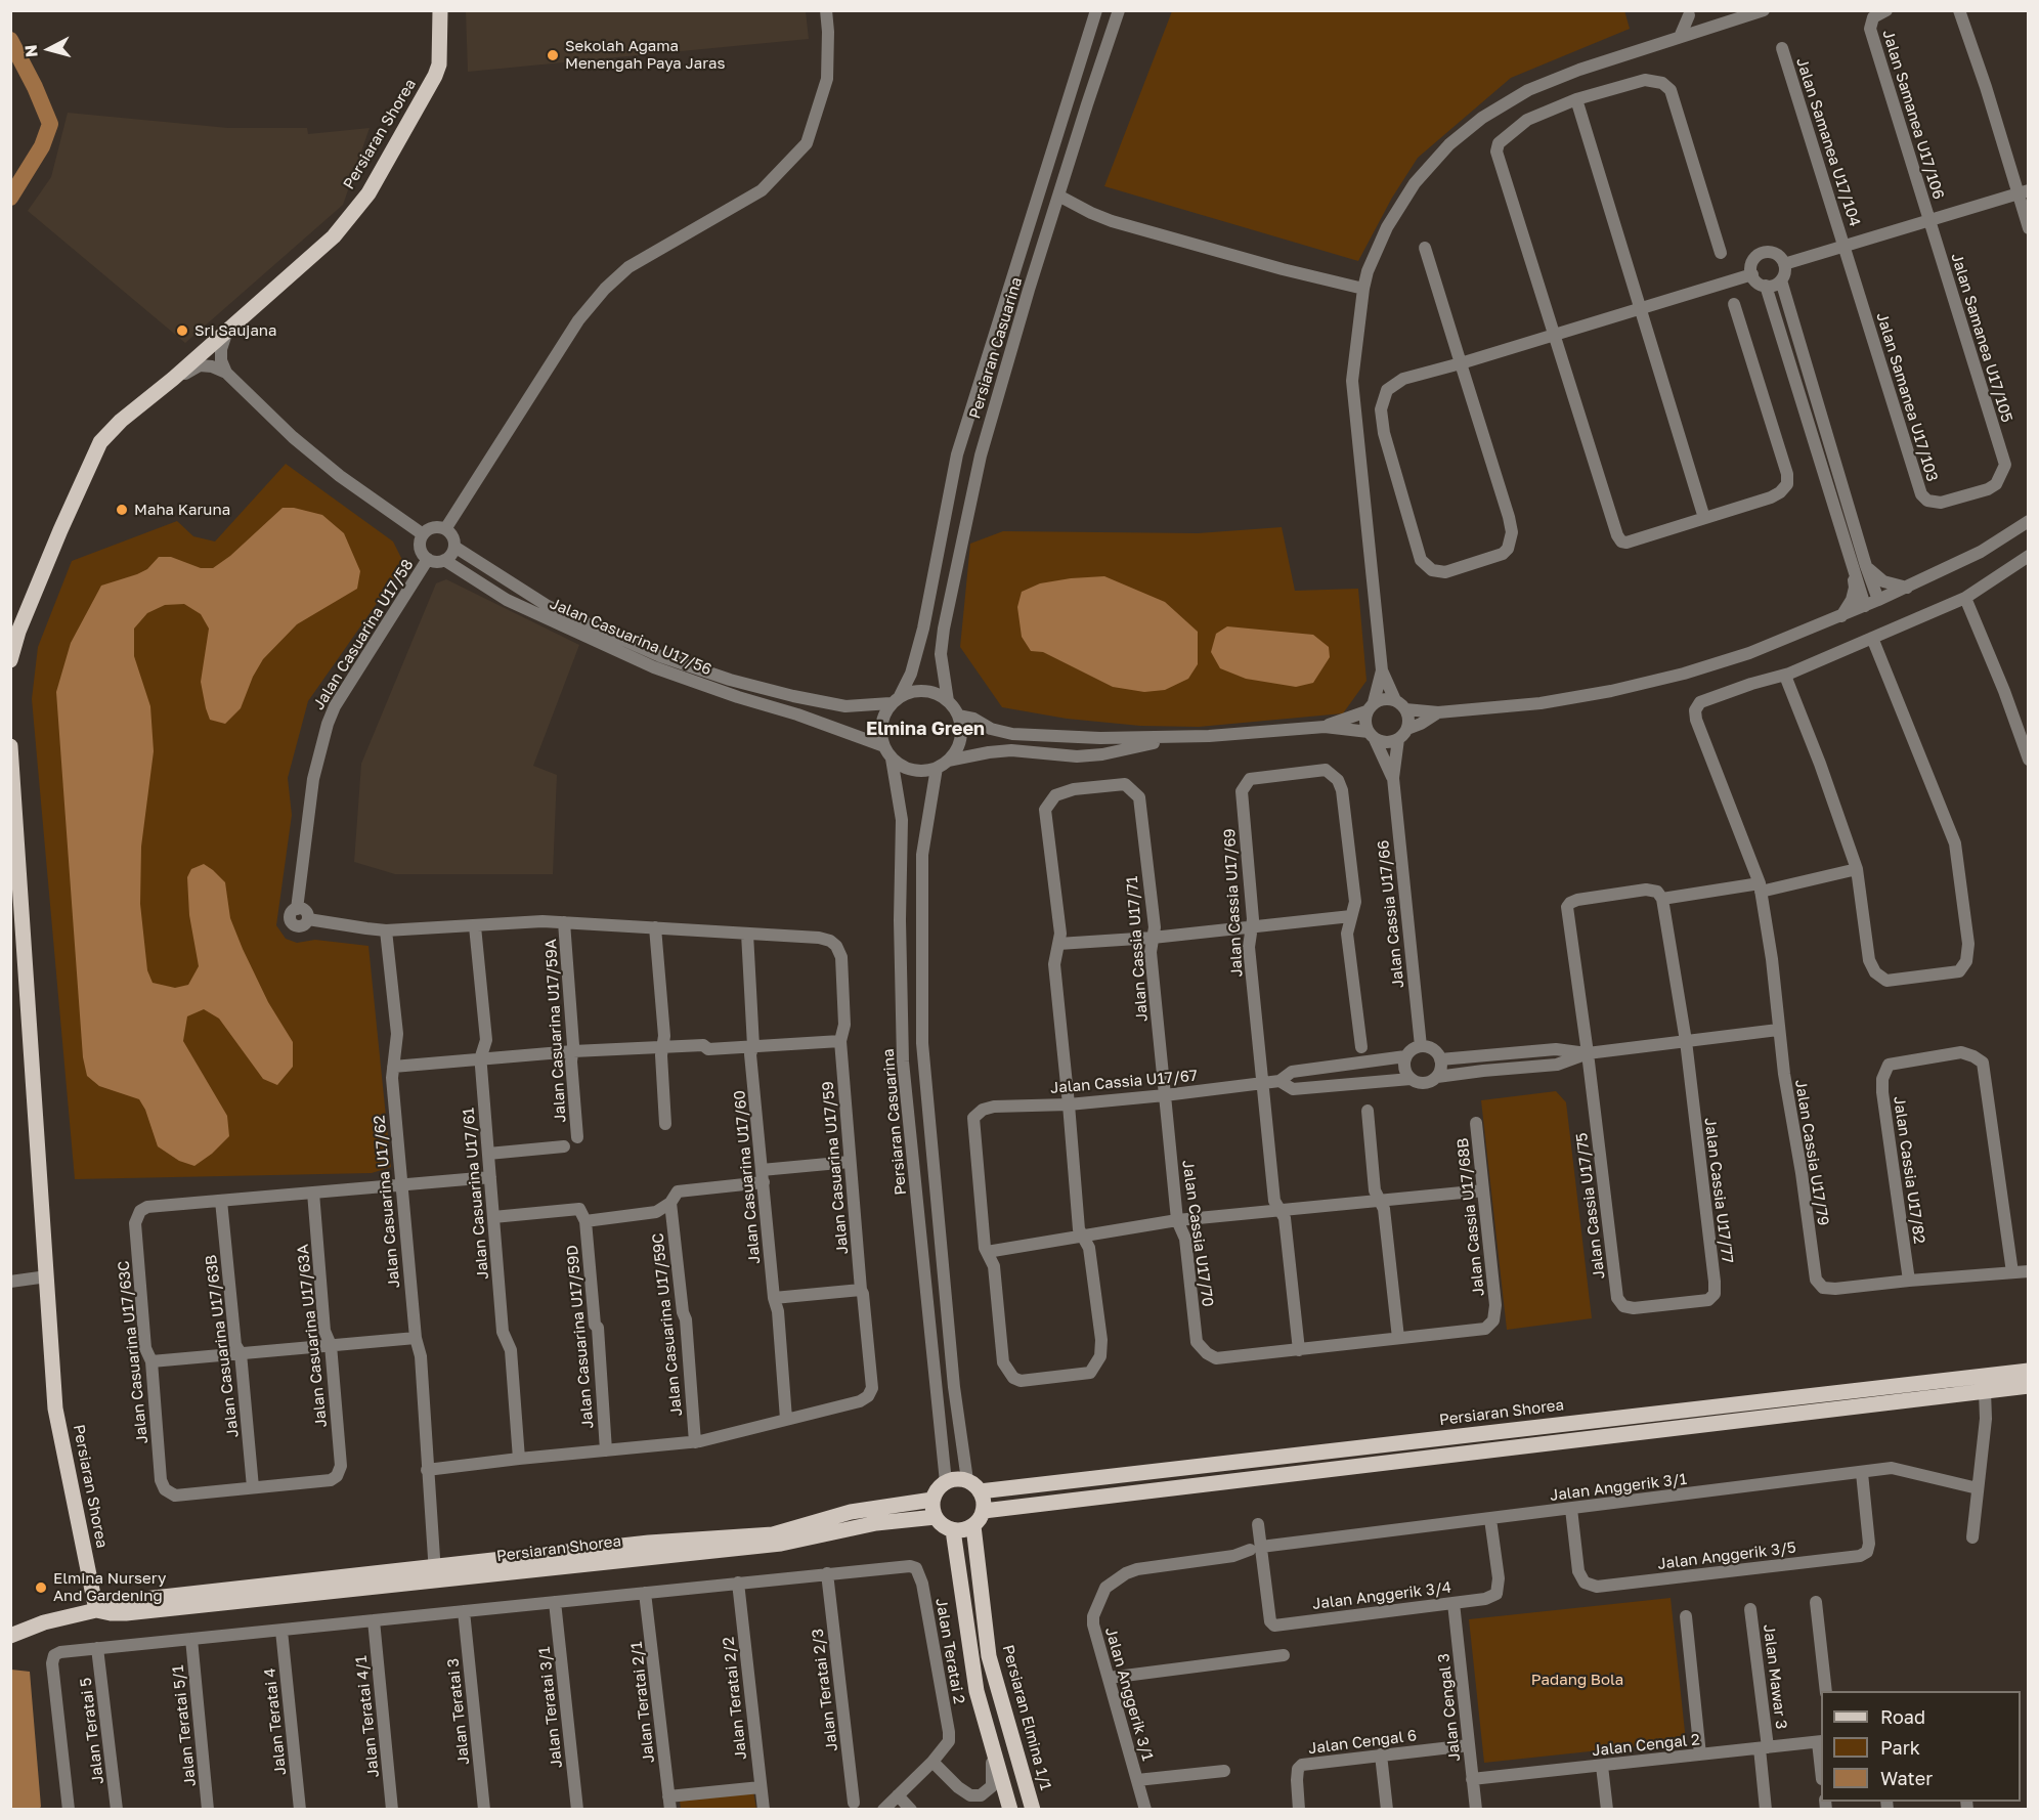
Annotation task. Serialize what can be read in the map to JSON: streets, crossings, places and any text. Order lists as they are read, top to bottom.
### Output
{
  "streets": {
    "main road": ["Persiaran Shorea", "Persiaran Elmina 1/1"],
    "street": [
      "Jalan Samanea U17/106",
      "Jalan Samanea U17/104",
      "Jalan Samanea U17/105",
      "Persiaran Casuarina",
      "Jalan Samanea U17/103",
      "Jalan Casuarina U17/58",
      "Jalan Casuarina U17/56",
      "Jalan Cassia U17/69",
      "Jalan Cassia U17/66",
      "Jalan Cassia U17/71",
      "Jalan Casuarina U17/59A",
      "Jalan Cassia U17/67",
      "Jalan Cassia U17/79",
      "Jalan Casuarina U17/59",
      "Jalan Cassia U17/82",
      "Jalan Casuarina U17/60",
      "Jalan Cassia U17/77",
      "Jalan Casuarina U17/61",
      "Jalan Casuarina U17/62",
      "Jalan Cassia U17/75",
      "Jalan Cassia U17/68B",
      "Jalan Cassia U17/70",
      "Jalan Casuarina U17/59C",
      "Jalan Casuarina U17/63A",
      "Jalan Casuarina U17/59D",
      "Jalan Casuarina U17/63B",
      "Jalan Casuarina U17/63C",
      "Jalan Anggerik 3/1",
      "Jalan Anggerik 3/5",
      "Jalan Anggerik 3/4",
      "Jalan Teratai 2",
      "Jalan Mawar 3",
      "Jalan Teratai 2/3",
      "Jalan Teratai 2/2",
      "Jalan Teratai 2/1",
      "Jalan Teratai 3/1",
      "Jalan Cengal 3",
      "Jalan Teratai 3",
      "Jalan Teratai 4/1",
      "Jalan Teratai 4",
      "Jalan Teratai 5/1",
      "Jalan Teratai 5",
      "Jalan Cengal 6",
      "Jalan Cengal 2"
    ]
  },
  "crossings": [
    ["Jalan Samanea U17/106", "Jalan Samanea U17/105"],
    ["Persiaran Shorea", "Persiaran Casuarina"],
    ["Persiaran Shorea", "Jalan Casuarina U17/62"],
    ["Persiaran Shorea", "Persiaran Elmina 1/1"],
    ["Jalan Samanea U17/104", "Jalan Samanea U17/103"],
    ["Jalan Samanea U17/105", "Jalan Samanea U17/103"],
    ["Persiaran Casuarina", "Jalan Casuarina U17/56"],
    ["Persiaran Casuarina", "Persiaran Elmina 1/1"],
    ["Jalan Casuarina U17/58", "Jalan Casuarina U17/56"],
    ["Jalan Casuarina U17/58", "Jalan Casuarina U17/59"],
    ["Jalan Cassia U17/69", "Jalan Cassia U17/67"],
    ["Jalan Cassia U17/69", "Jalan Cassia U17/68B"],
    ["Jalan Cassia U17/69", "Jalan Cassia U17/70"],
    ["Jalan Cassia U17/66", "Jalan Cassia U17/67"],
    ["Jalan Cassia U17/71", "Jalan Cassia U17/67"],
    ["Jalan Cassia U17/71", "Jalan Cassia U17/70"],
    ["Jalan Casuarina U17/59A", "Jalan Casuarina U17/59"],
    ["Jalan Cassia U17/67", "Jalan Cassia U17/70"],
    ["Jalan Cassia U17/79", "Jalan Cassia U17/82"],
    ["Jalan Casuarina U17/59", "Jalan Casuarina U17/60"],
    ["Jalan Casuarina U17/59", "Jalan Casuarina U17/61"],
    ["Jalan Casuarina U17/59", "Jalan Casuarina U17/62"],
    ["Jalan Casuarina U17/59", "Jalan Casuarina U17/59C"],
    ["Jalan Casuarina U17/59", "Jalan Casuarina U17/59D"],
    ["Jalan Cassia U17/77", "Jalan Cassia U17/75"],
    ["Jalan Cassia U17/68B", "Jalan Cassia U17/70"],
    ["Jalan Casuarina U17/63A", "Jalan Casuarina U17/63B"],
    ["Jalan Casuarina U17/63A", "Jalan Casuarina U17/63C"],
    ["Jalan Casuarina U17/63B", "Jalan Casuarina U17/63C"],
    ["Jalan Anggerik 3/1", "Jalan Anggerik 3/5"],
    ["Jalan Anggerik 3/1", "Jalan Anggerik 3/4"],
    ["Jalan Anggerik 3/4", "Jalan Cengal 3"],
    ["Jalan Teratai 2", "Jalan Teratai 2/3"],
    ["Jalan Mawar 3", "Jalan Cengal 2"],
    ["Jalan Cengal 3", "Jalan Cengal 6"],
    ["Jalan Cengal 3", "Jalan Cengal 2"]
  ],
  "districts": ["Elmina Green"],
  "parks": ["Padang Bola"],
  "places": [
    "Sekolah Agama Menengah Paya Jaras",
    "Sri Saujana",
    "Maha Karuna",
    "Elmina Nursery And Gardening"
  ],
  "legend": ["Road", "Park", "Water"],
  "north": "left"
}
